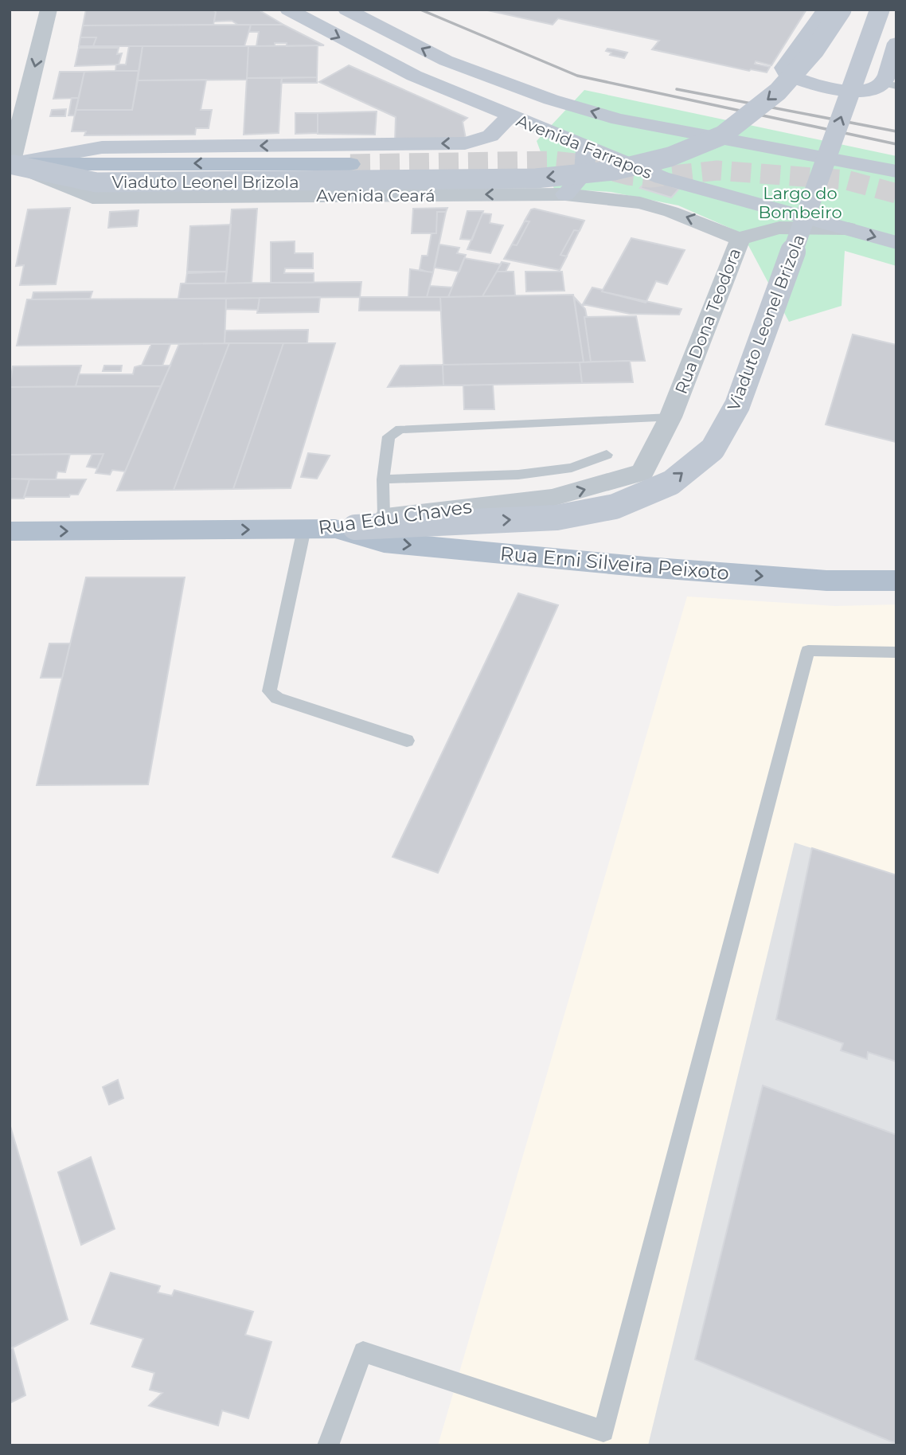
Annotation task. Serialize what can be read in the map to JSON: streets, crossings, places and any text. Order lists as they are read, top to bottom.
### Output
{
  "streets": {
    "main road": [
      "Avenida Farrapos",
      "Viaduto Leonel Brizola",
      "Avenida Ceará",
      "Rua Edu Chaves",
      "Rua Erni Silveira Peixoto"
    ],
    "street": ["Rua Dona Teodora"]
  },
  "crossings": [
    ["Avenida Farrapos", "Rua Dona Teodora"],
    ["Viaduto Leonel Brizola", "Avenida Ceará"],
    ["Viaduto Leonel Brizola", "Rua Edu Chaves"],
    ["Viaduto Leonel Brizola", "Rua Erni Silveira Peixoto"],
    ["Avenida Ceará", "Rua Dona Teodora"],
    ["Rua Dona Teodora", "Rua Edu Chaves"],
    ["Rua Edu Chaves", "Rua Erni Silveira Peixoto"]
  ],
  "one_way": ["Rua Edu Chaves", "Rua Erni Silveira Peixoto"],
  "parks": ["Largo do Bombeiro"]
}
